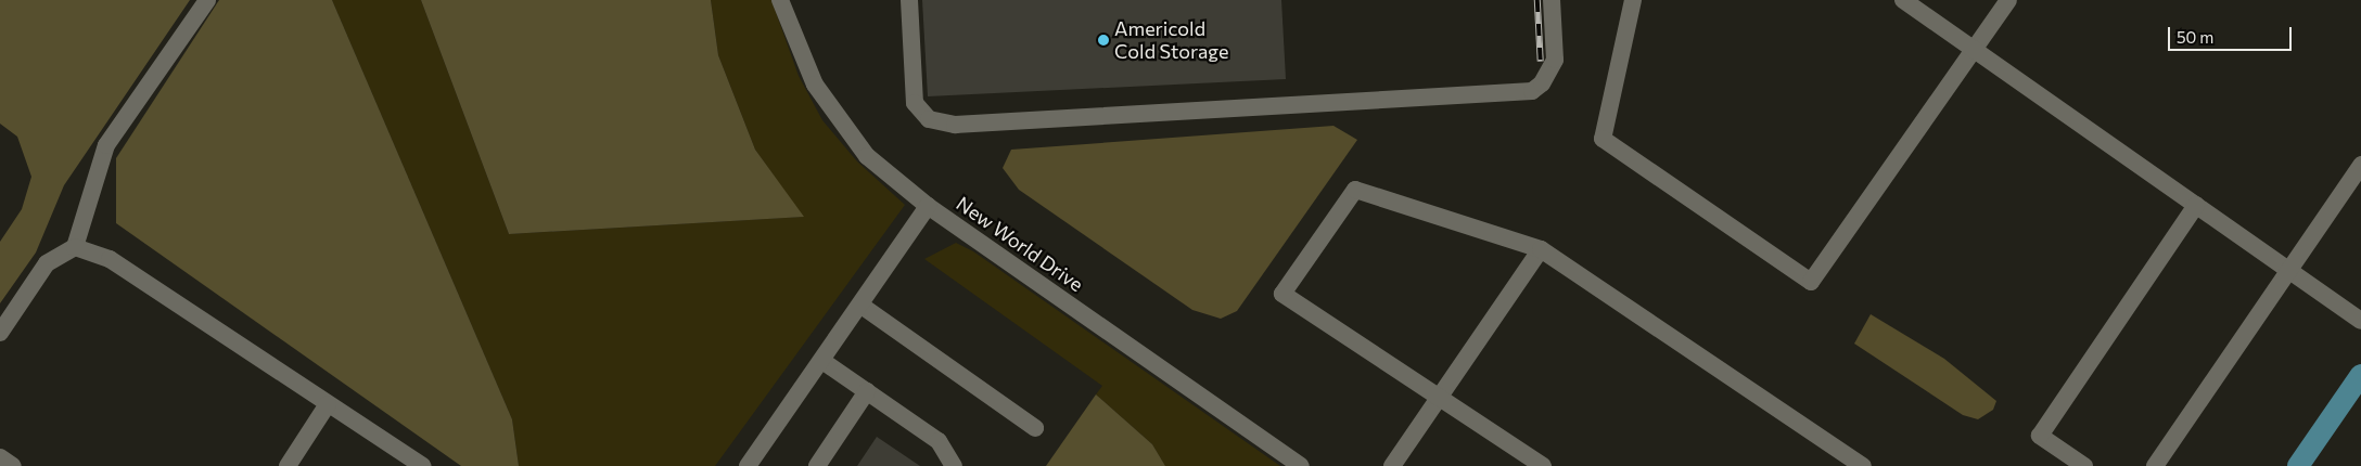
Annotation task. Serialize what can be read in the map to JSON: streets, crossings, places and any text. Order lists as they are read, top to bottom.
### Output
{
  "streets": {
    "street": ["New World Drive"]
  },
  "places": ["Americold Cold Storage"],
  "scale_bar": "50 m"
}
